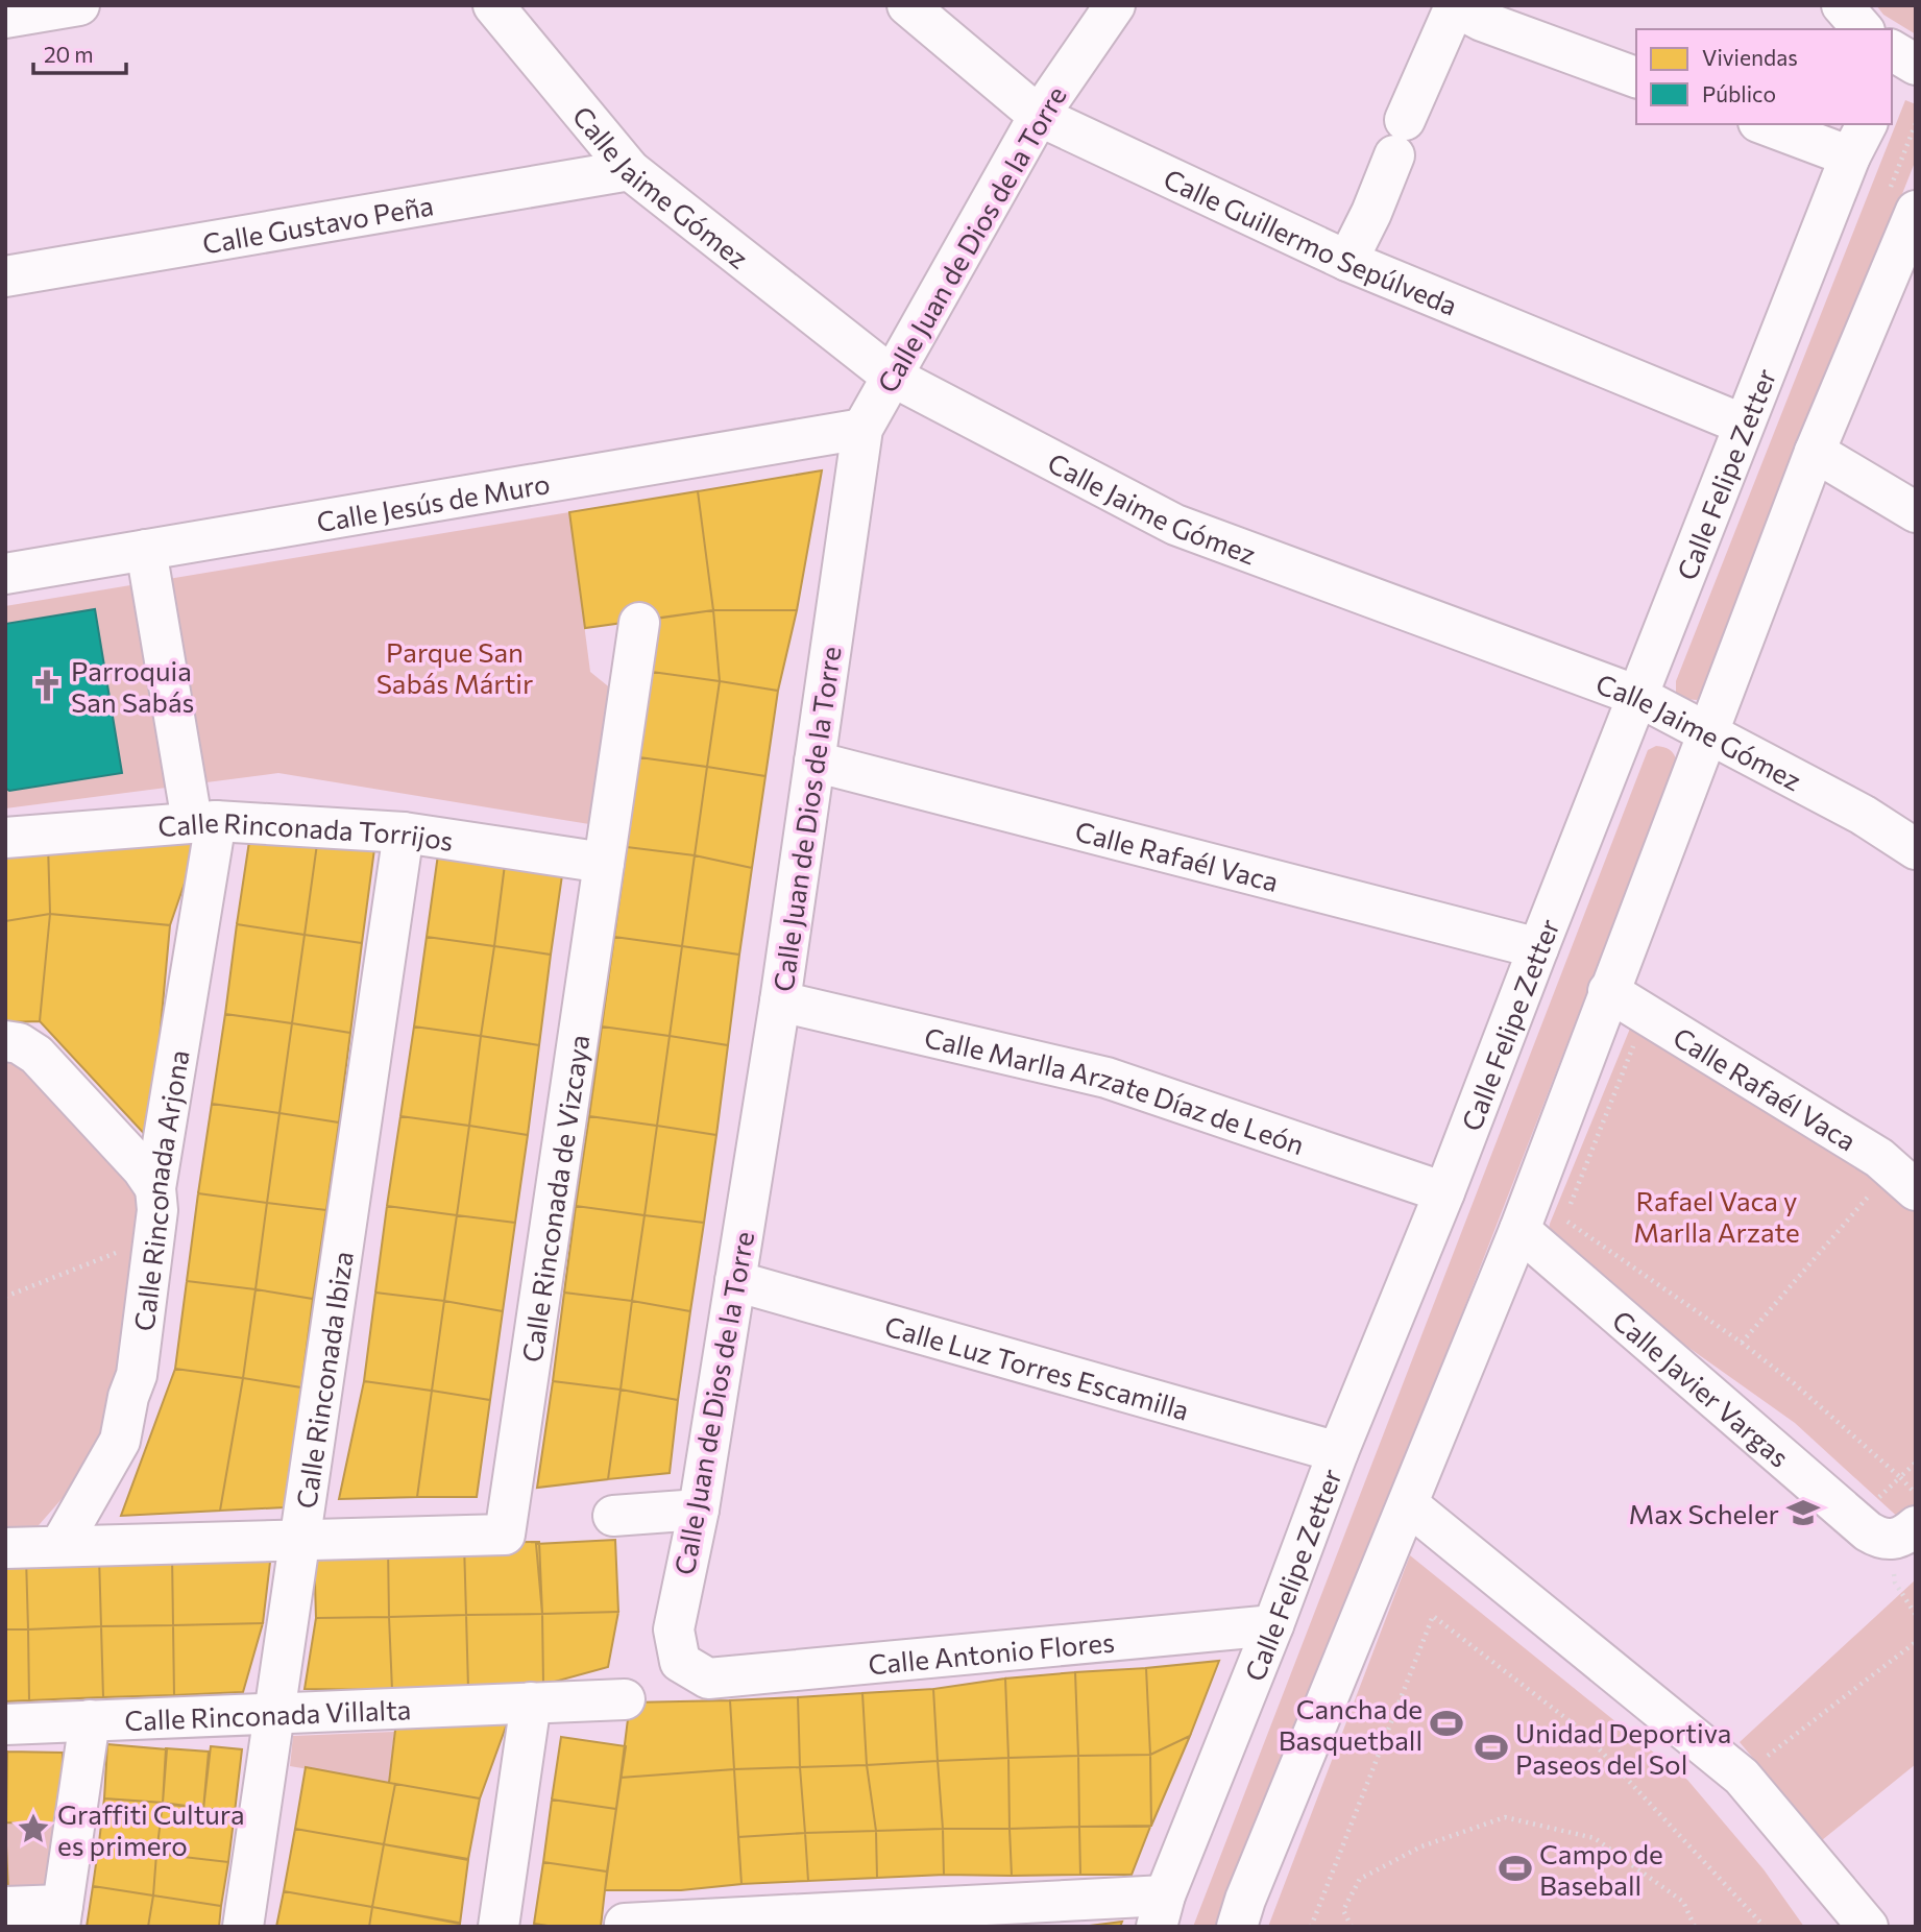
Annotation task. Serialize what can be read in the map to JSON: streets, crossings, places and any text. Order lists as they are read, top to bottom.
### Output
{
  "streets": {
    "street": [
      "Calle Jaime Gómez",
      "Calle Gustavo Peña",
      "Calle Juan de Dios de la Torre",
      "Calle Guillermo Sepúlveda",
      "Calle Felipe Zetter",
      "Calle Jesús de Muro",
      "Calle Rinconada Torrijos",
      "Calle Rafaél Vaca",
      "Calle Marlla Arzate Díaz de León",
      "Calle Rinconada Arjona",
      "Calle Rinconada de Vizcaya",
      "Calle Luz Torres Escamilla",
      "Calle Rinconada Ibiza",
      "Calle Javier Vargas",
      "Calle Antonio Flores",
      "Calle Rinconada Villalta"
    ]
  },
  "crossings": [
    ["Calle Jaime Gómez", "Calle Gustavo Peña"],
    ["Calle Jaime Gómez", "Calle Juan de Dios de la Torre"],
    ["Calle Jaime Gómez", "Calle Felipe Zetter"],
    ["Calle Juan de Dios de la Torre", "Calle Guillermo Sepúlveda"],
    ["Calle Juan de Dios de la Torre", "Calle Jesús de Muro"],
    ["Calle Juan de Dios de la Torre", "Calle Rafaél Vaca"],
    ["Calle Juan de Dios de la Torre", "Calle Marlla Arzate Díaz de León"],
    ["Calle Juan de Dios de la Torre", "Calle Luz Torres Escamilla"],
    ["Calle Juan de Dios de la Torre", "Calle Antonio Flores"],
    ["Calle Guillermo Sepúlveda", "Calle Felipe Zetter"],
    ["Calle Felipe Zetter", "Calle Rafaél Vaca"],
    ["Calle Felipe Zetter", "Calle Marlla Arzate Díaz de León"],
    ["Calle Felipe Zetter", "Calle Luz Torres Escamilla"],
    ["Calle Felipe Zetter", "Calle Antonio Flores"],
    ["Calle Jesús de Muro", "Calle Rinconada Arjona"],
    ["Calle Rinconada Torrijos", "Calle Rinconada Arjona"],
    ["Calle Rinconada Torrijos", "Calle Rinconada de Vizcaya"],
    ["Calle Rinconada Torrijos", "Calle Rinconada Ibiza"],
    ["Calle Rinconada de Vizcaya", "Calle Rinconada Ibiza"],
    ["Calle Rinconada Ibiza", "Calle Rinconada Villalta"]
  ],
  "parks": ["Parque San Sabás Mártir", "Rafael Vaca y Marlla Arzate"],
  "places": {
    "church": ["Parroquia San Sabás"],
    "school or university": ["Max Scheler"],
    "sports": ["Cancha de Basquetball", "Unidad Deportiva Paseos del Sol", "Campo de Baseball"],
    "place": ["Graffiti Cultura es primero"]
  },
  "legend": ["Viviendas", "Público"],
  "scale_bar": "20 m"
}
